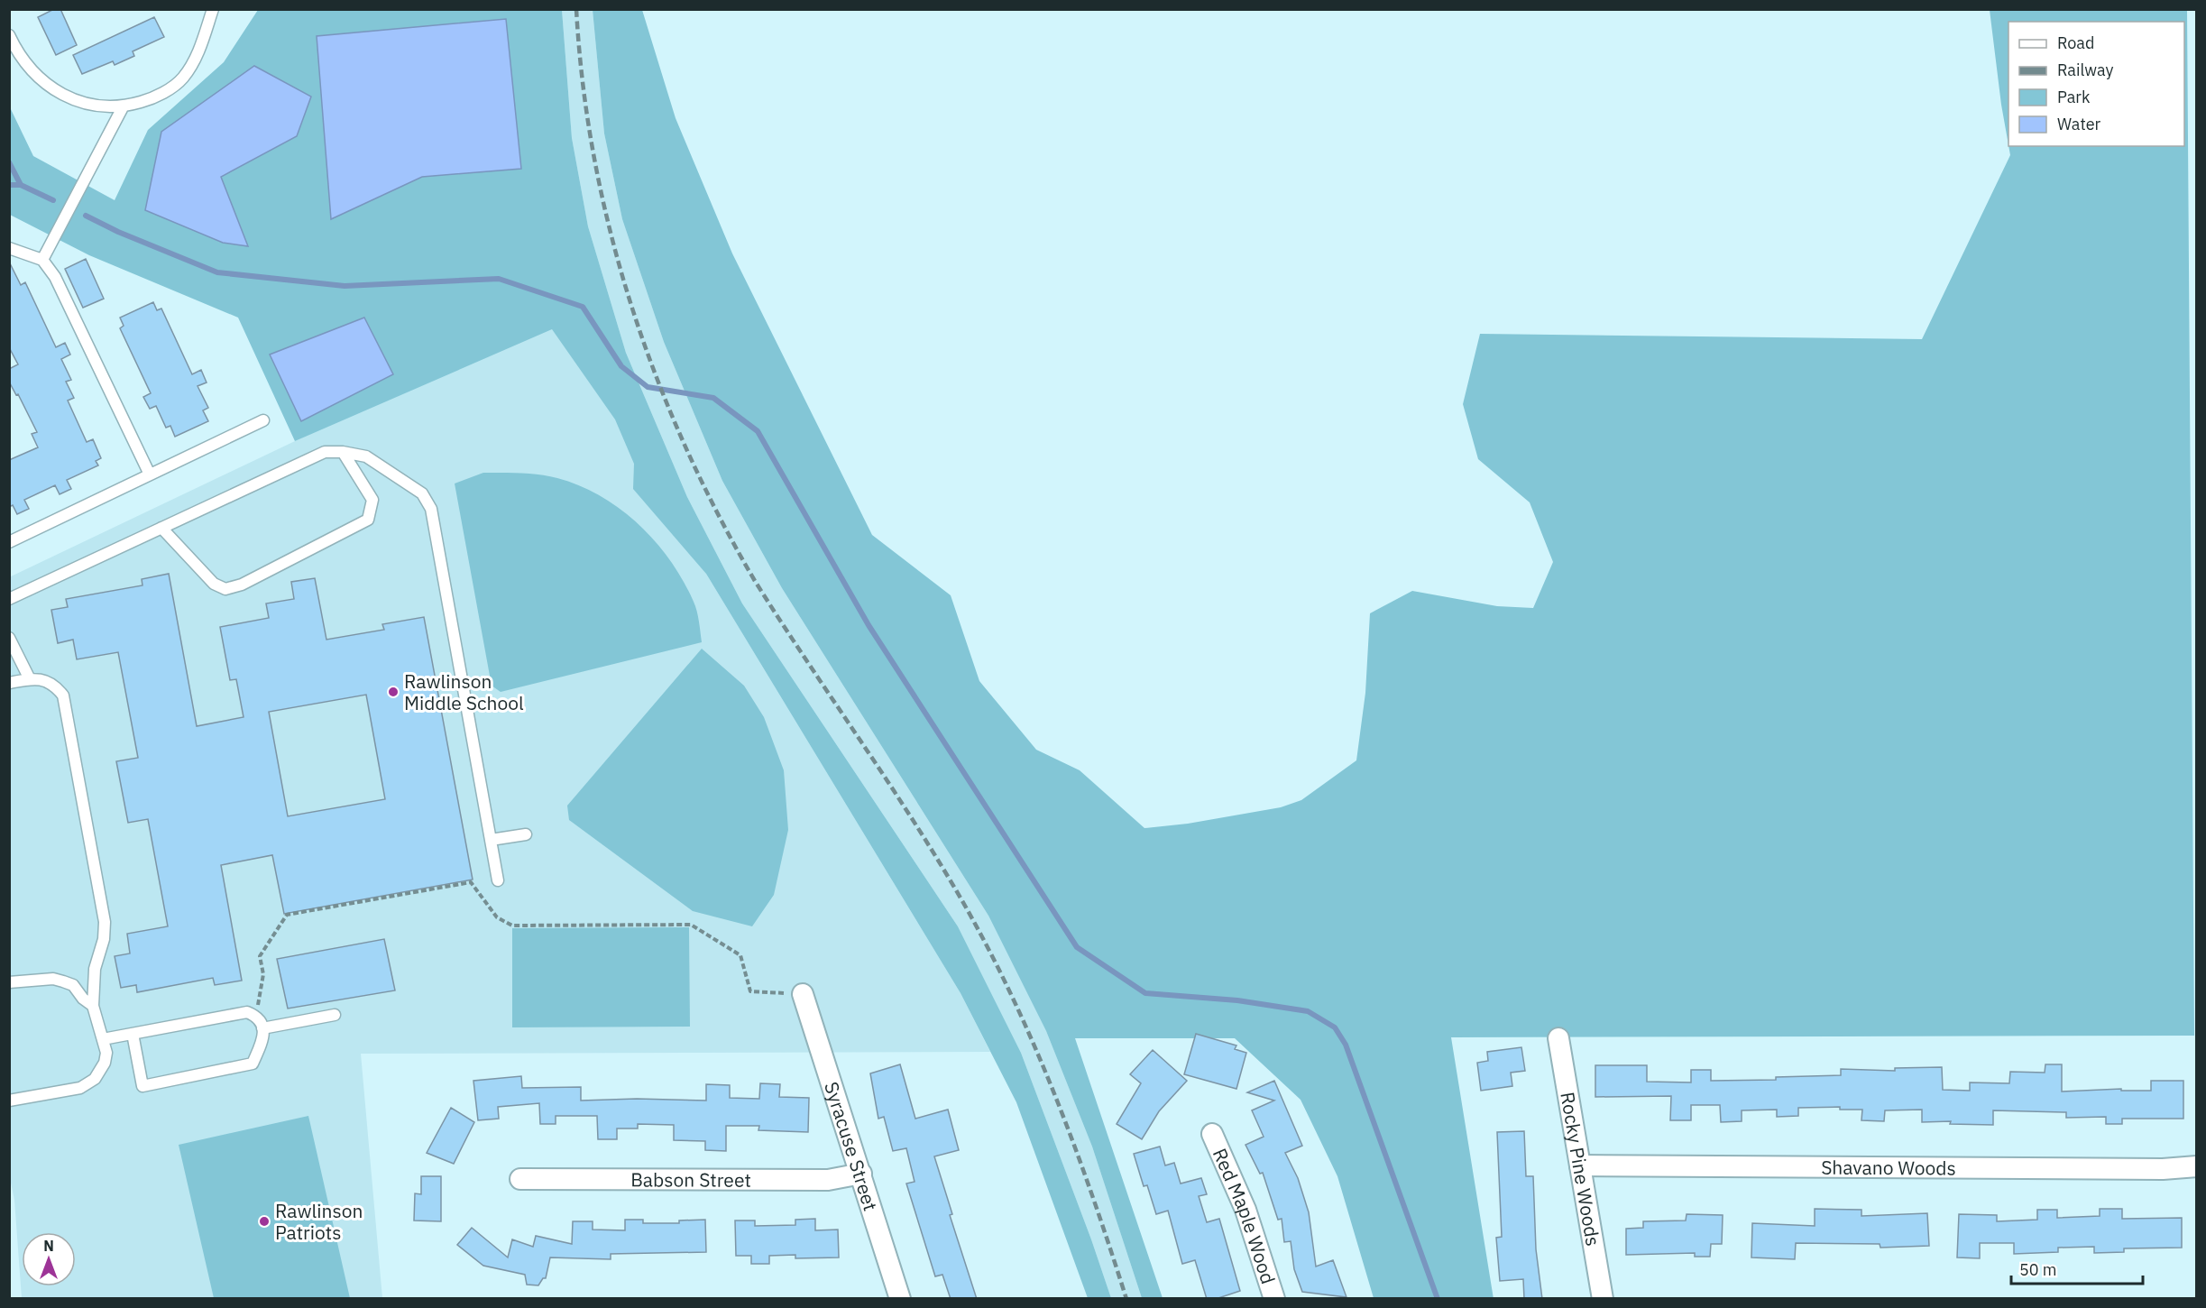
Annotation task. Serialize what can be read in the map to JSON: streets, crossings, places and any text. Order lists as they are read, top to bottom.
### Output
{
  "streets": {
    "street": [
      "Syracuse Street",
      "Shavano Woods",
      "Rocky Pine Woods",
      "Babson Street",
      "Red Maple Wood"
    ]
  },
  "crossings": [
    ["Syracuse Street", "Babson Street"],
    ["Shavano Woods", "Rocky Pine Woods"]
  ],
  "places": ["Rawlinson Middle School", "Rawlinson Patriots"],
  "legend": [
    "Road",
    "Railway",
    "Park",
    "Water"
  ],
  "scale_bar": "50 m",
  "north": "top"
}
